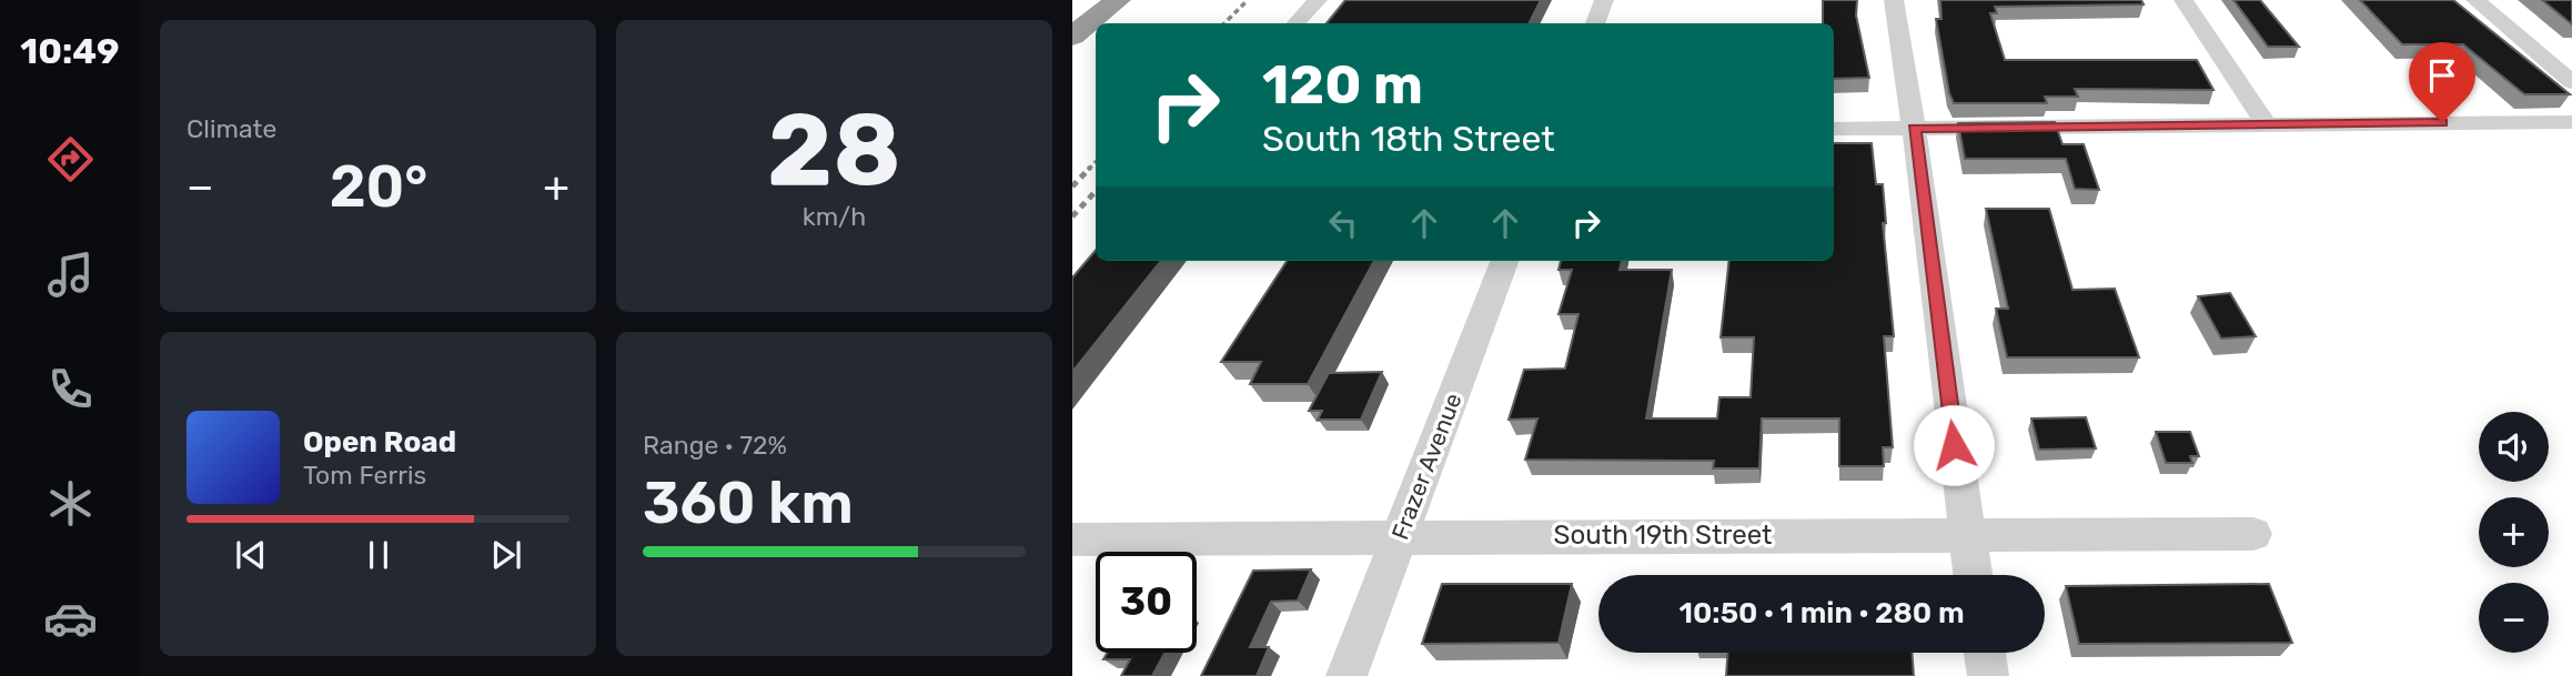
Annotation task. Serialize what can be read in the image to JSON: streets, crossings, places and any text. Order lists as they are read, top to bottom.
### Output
{
  "streets": {
    "street": ["Frazer Avenue", "South 19th Street"]
  },
  "crossings": [
    ["Frazer Avenue", "South 19th Street"]
  ],
  "page": {
    "tabs": "10:49",
    "tile": [
      "Climate",
      ["28", "km/h"],
      ["Range · 72%", "360 km"]
    ],
    "turn": ["120 m", "South 18th Street"],
    "heat": ["−", "20°", "+"],
    "song": ["Open Road", "Tom Ferris"],
    "map_buttons": ["+", "−"],
    "limit": "30",
    "trip": "10:50 · 1 min · 280 m"
  }
}
